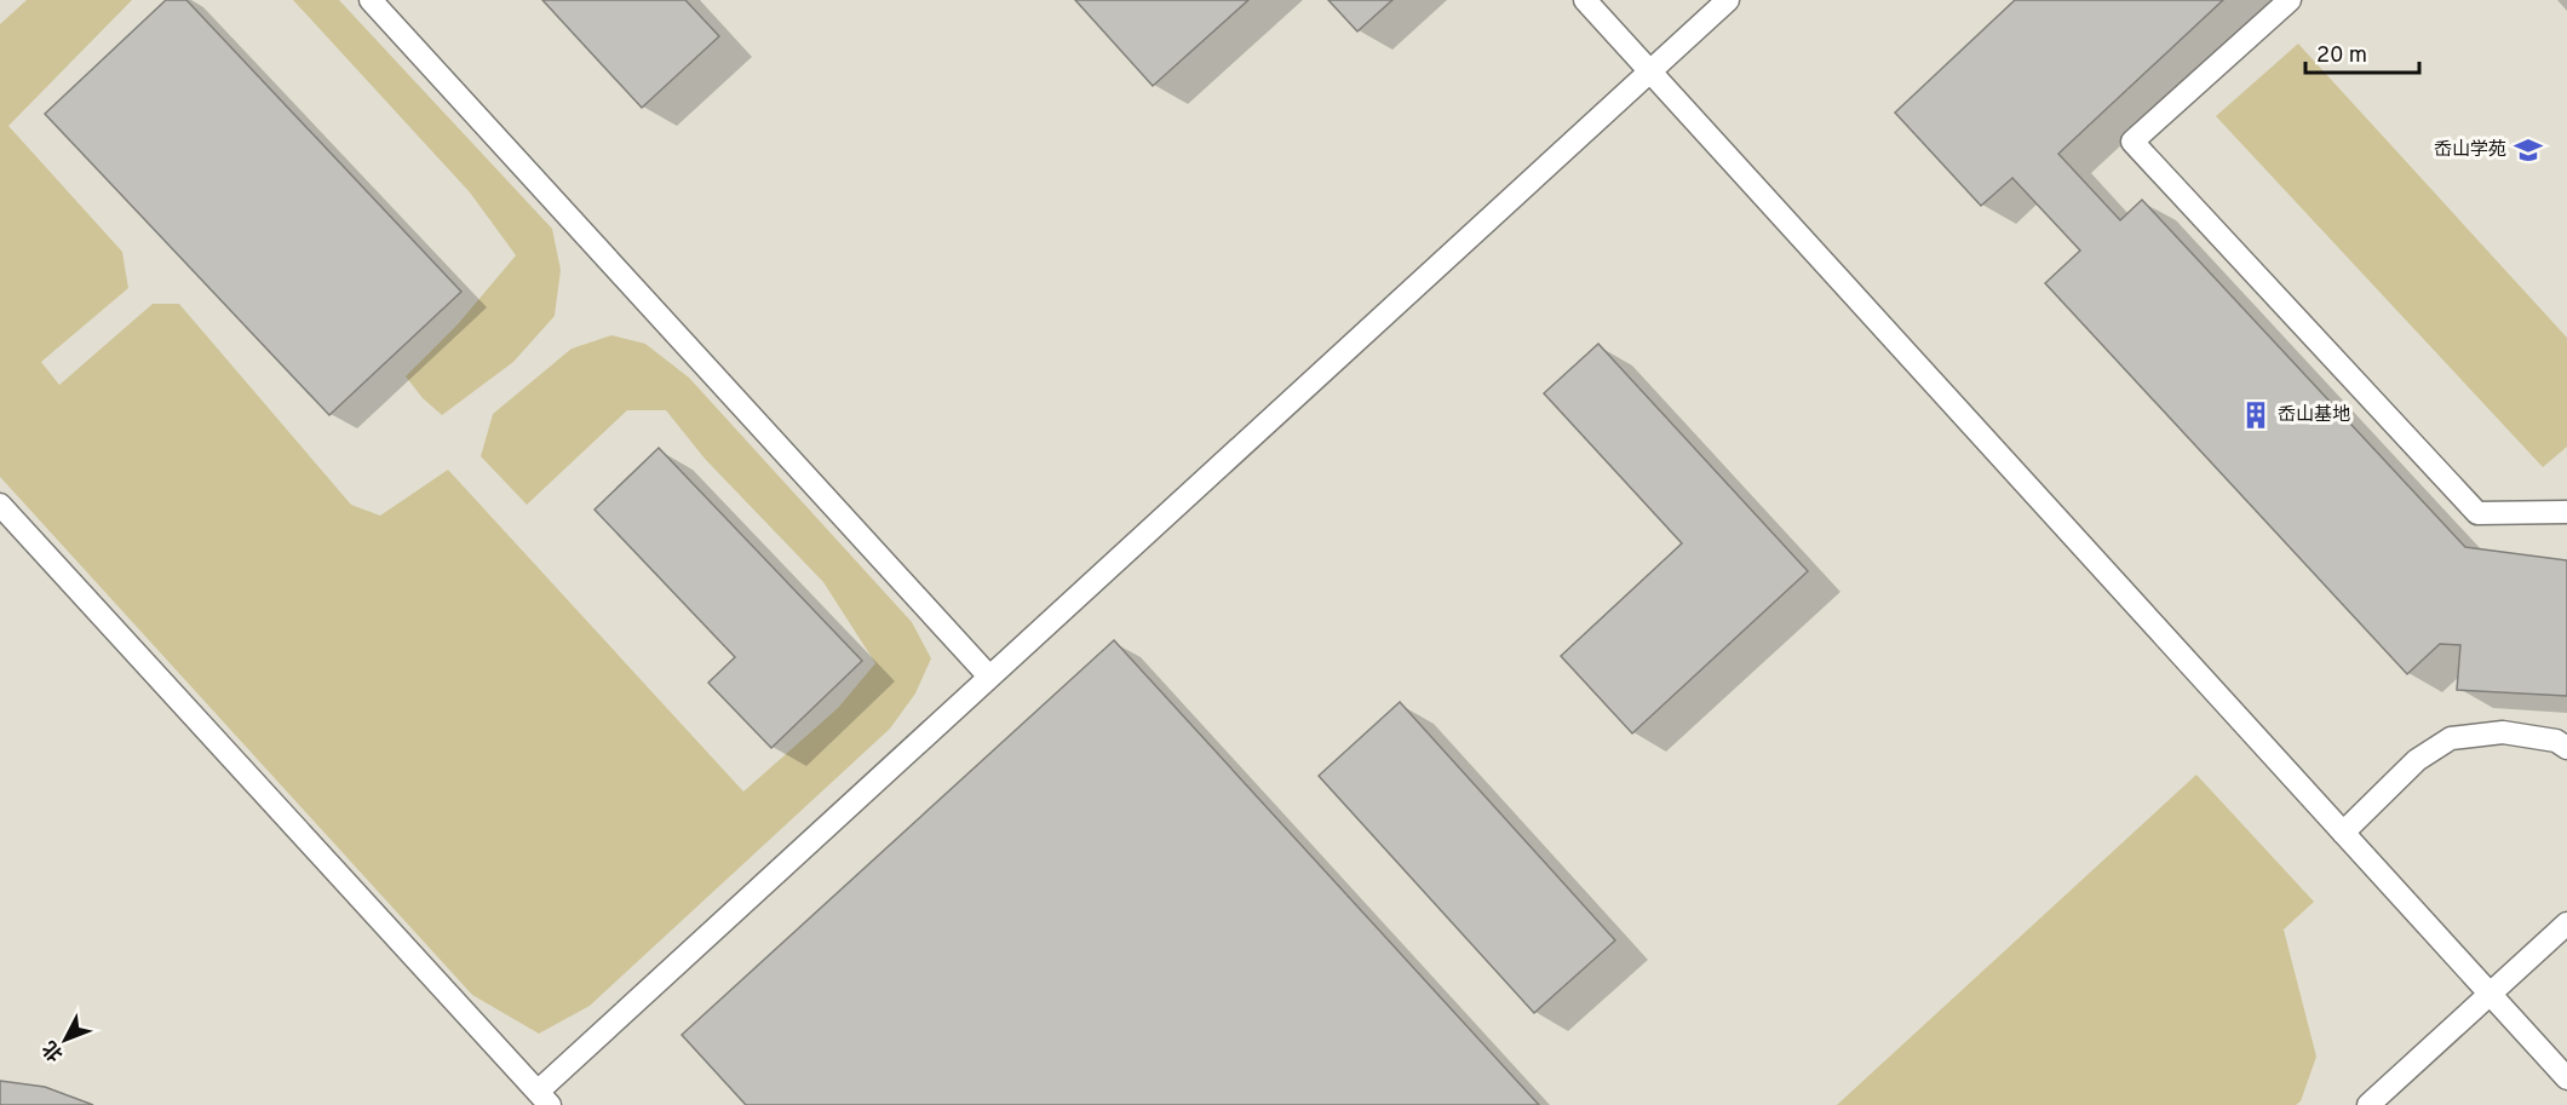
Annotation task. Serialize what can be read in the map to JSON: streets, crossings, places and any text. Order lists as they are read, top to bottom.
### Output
{
  "places": {
    "school or university": ["岙山学苑"],
    "building": ["岙山基地"]
  },
  "scale_bar": "20 m",
  "north": "bottom left"
}
